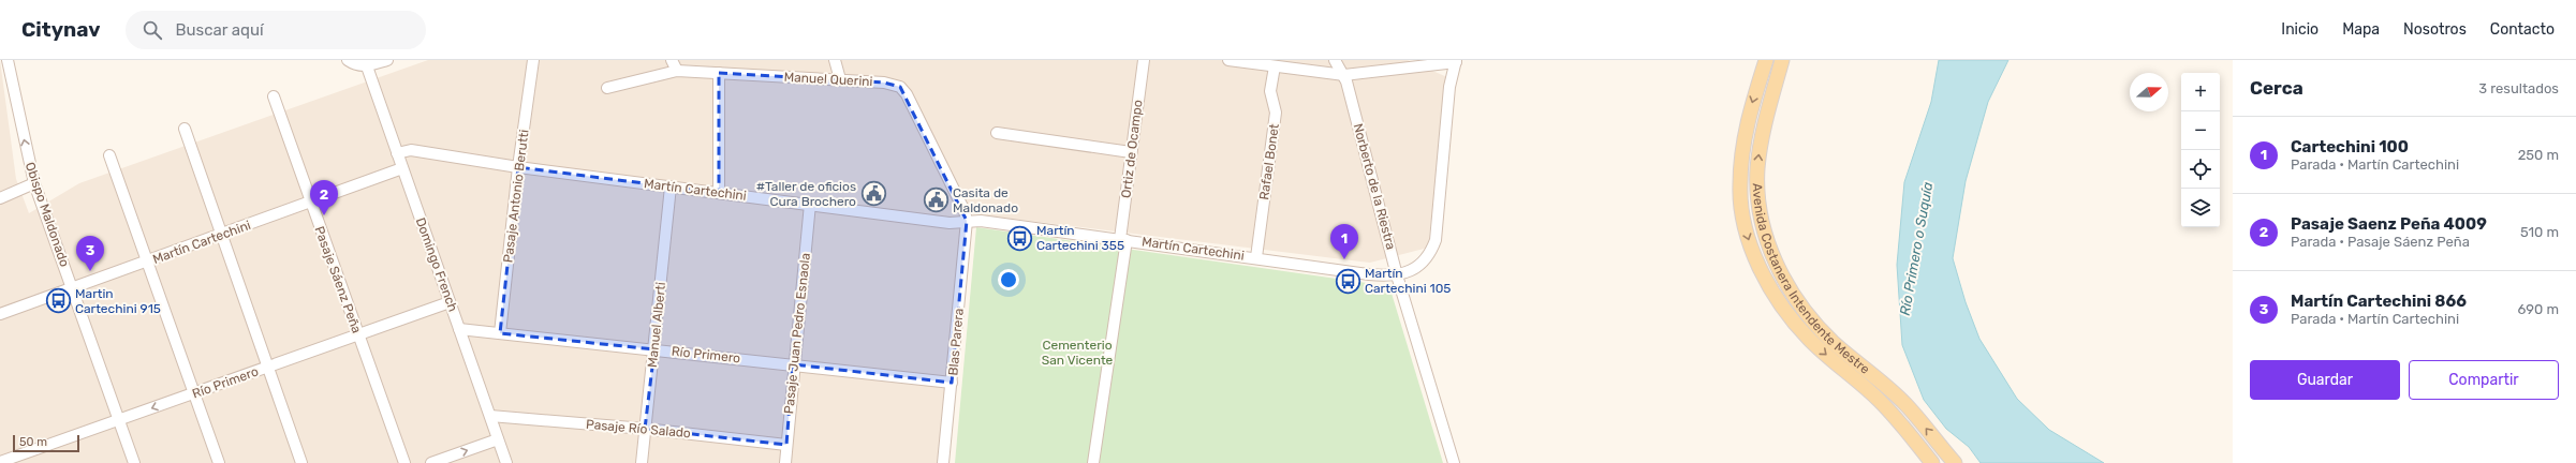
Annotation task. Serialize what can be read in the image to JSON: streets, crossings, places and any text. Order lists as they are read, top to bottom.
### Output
{
  "streets": {
    "main road": ["Avenida Costanera Intendente Mestre"],
    "street": [
      "Manuel Querini",
      "Ortiz de Ocampo",
      "Rafael Bonet",
      "Norberto de la Riestra",
      "Martín Cartechini",
      "Pasaje Antonio Berutti",
      "Obispo Maldonado",
      "Domingo French",
      "Pasaje Sáenz Peña",
      "Manuel Alberti",
      "Pasaje Juan Pedro Esnaola",
      "Blas Parera",
      "Río Primero",
      "Pasaje Río Salado"
    ]
  },
  "crossings": [
    ["Manuel Querini", "Martín Cartechini"],
    ["Manuel Querini", "Blas Parera"],
    ["Ortiz de Ocampo", "Martín Cartechini"],
    ["Rafael Bonet", "Martín Cartechini"],
    ["Norberto de la Riestra", "Martín Cartechini"],
    ["Martín Cartechini", "Pasaje Antonio Berutti"],
    ["Martín Cartechini", "Obispo Maldonado"],
    ["Martín Cartechini", "Domingo French"],
    ["Martín Cartechini", "Pasaje Sáenz Peña"],
    ["Martín Cartechini", "Manuel Alberti"],
    ["Martín Cartechini", "Pasaje Juan Pedro Esnaola"],
    ["Martín Cartechini", "Blas Parera"],
    ["Pasaje Antonio Berutti", "Río Primero"],
    ["Obispo Maldonado", "Río Primero"],
    ["Domingo French", "Río Primero"],
    ["Domingo French", "Pasaje Río Salado"],
    ["Pasaje Sáenz Peña", "Río Primero"],
    ["Manuel Alberti", "Río Primero"],
    ["Manuel Alberti", "Pasaje Río Salado"],
    ["Pasaje Juan Pedro Esnaola", "Río Primero"],
    ["Pasaje Juan Pedro Esnaola", "Pasaje Río Salado"],
    ["Blas Parera", "Río Primero"]
  ],
  "water": ["Río Primero o Suquía"],
  "parks": ["Cementerio San Vicente"],
  "places": {
    "public building": ["#Taller de oficios Cura Brochero", "Casita de Maldonado"],
    "bus stop": ["Martín Cartechini 355", "Martín Cartechini 105", "Martin Cartechini 915"]
  },
  "scale_bar": "50 m",
  "north": "right",
  "page": {
    "header": "Citynav",
    "search": "Buscar aquí",
    "nav": [
      "Inicio",
      "Mapa",
      "Nosotros",
      "Contacto"
    ],
    "heading": ["Cerca", "3 resultados"],
    "map_buttons": ["+", "−"],
    "list": [
      {
        "mark": "1",
        "name": "Cartechini 100",
        "note": "Parada · Martín Cartechini",
        "value": "250 m"
      },
      {
        "mark": "2",
        "name": "Pasaje Saenz Peña 4009",
        "note": "Parada · Pasaje Sáenz Peña",
        "value": "510 m"
      },
      {
        "mark": "3",
        "name": "Martín Cartechini 866",
        "note": "Parada · Martín Cartechini",
        "value": "690 m"
      }
    ],
    "pins": ["2", "1", "3"],
    "buttons": ["Guardar", "Compartir"],
    "scale": "50 m"
  }
}
